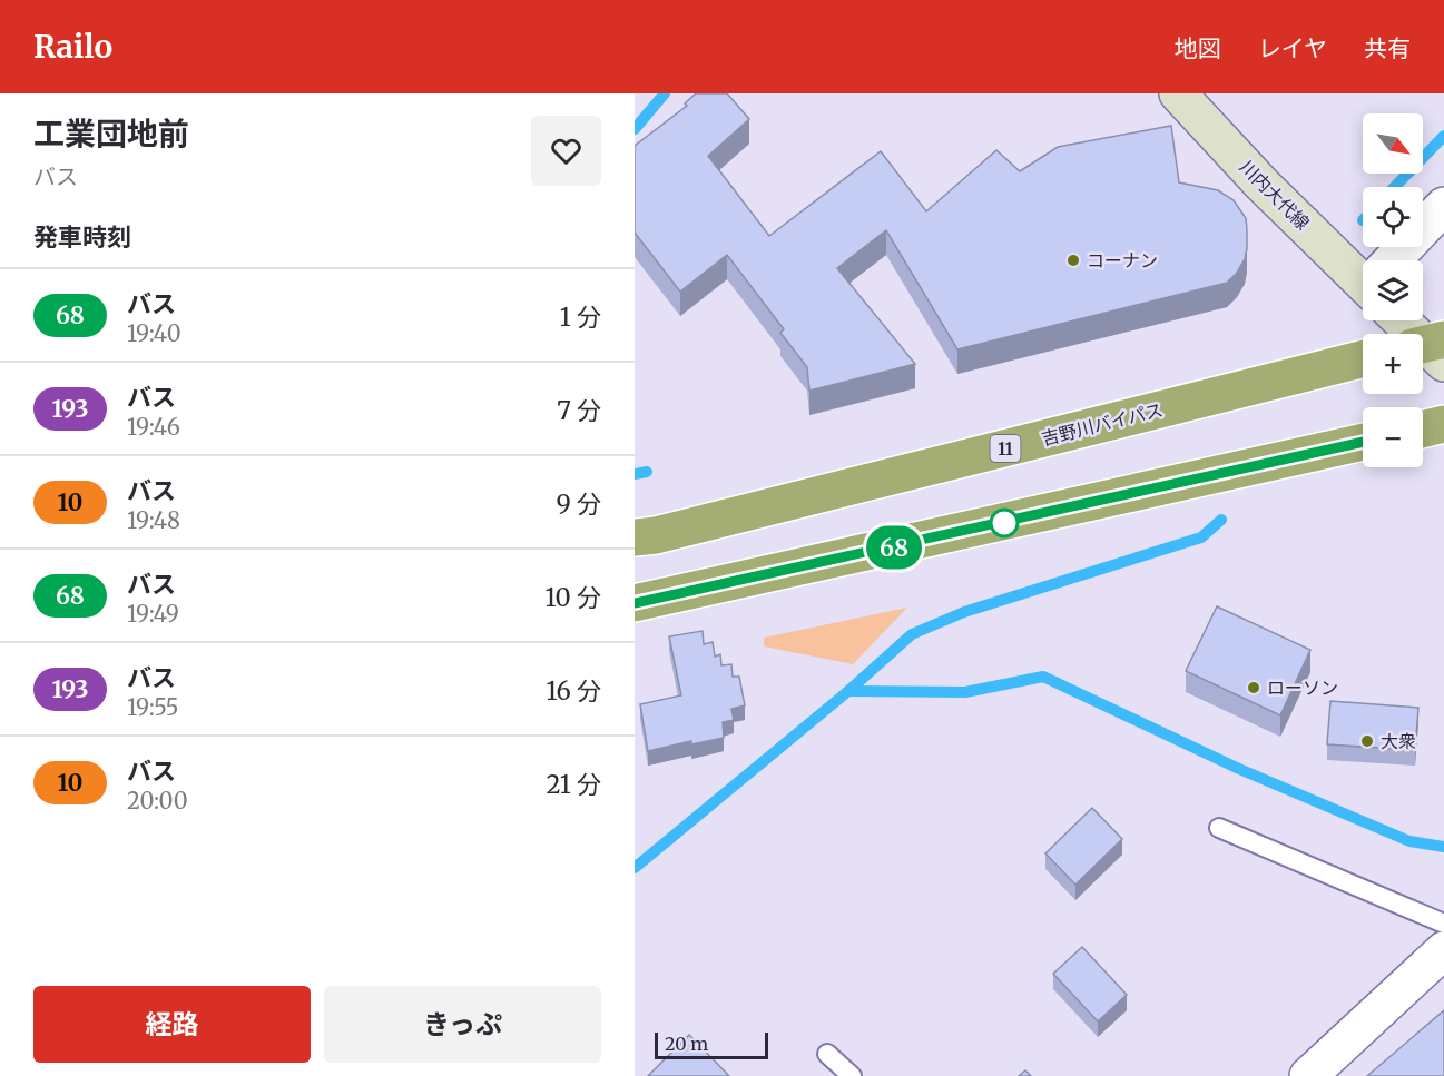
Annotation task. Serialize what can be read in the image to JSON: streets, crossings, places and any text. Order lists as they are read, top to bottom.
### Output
{
  "streets": {
    "highway": ["吉野川バイパス", "11"],
    "main road": ["川内大代線"]
  },
  "places": ["コーナン", "ローソン", "大衆"],
  "lines": ["bus line 68"],
  "scale_bar": "20 m",
  "north": "bottom right",
  "page": {
    "header": "Railo",
    "nav": ["地図", "レイヤ", "共有"],
    "heading": [
      ["工業団地前", "バス"],
      "発車時刻"
    ],
    "on_map": "68",
    "map_buttons": ["+", "−"],
    "list": [
      {
        "mark": "68",
        "name": "バス",
        "note": "19:40",
        "value": "1 分"
      },
      {
        "mark": "193",
        "name": "バス",
        "note": "19:46",
        "value": "7 分"
      },
      {
        "mark": "10",
        "name": "バス",
        "note": "19:48",
        "value": "9 分"
      },
      {
        "mark": "68",
        "name": "バス",
        "note": "19:49",
        "value": "10 分"
      },
      {
        "mark": "193",
        "name": "バス",
        "note": "19:55",
        "value": "16 分"
      },
      {
        "mark": "10",
        "name": "バス",
        "note": "20:00",
        "value": "21 分"
      }
    ],
    "buttons": ["経路", "きっぷ"],
    "scale": "20 m"
  }
}
